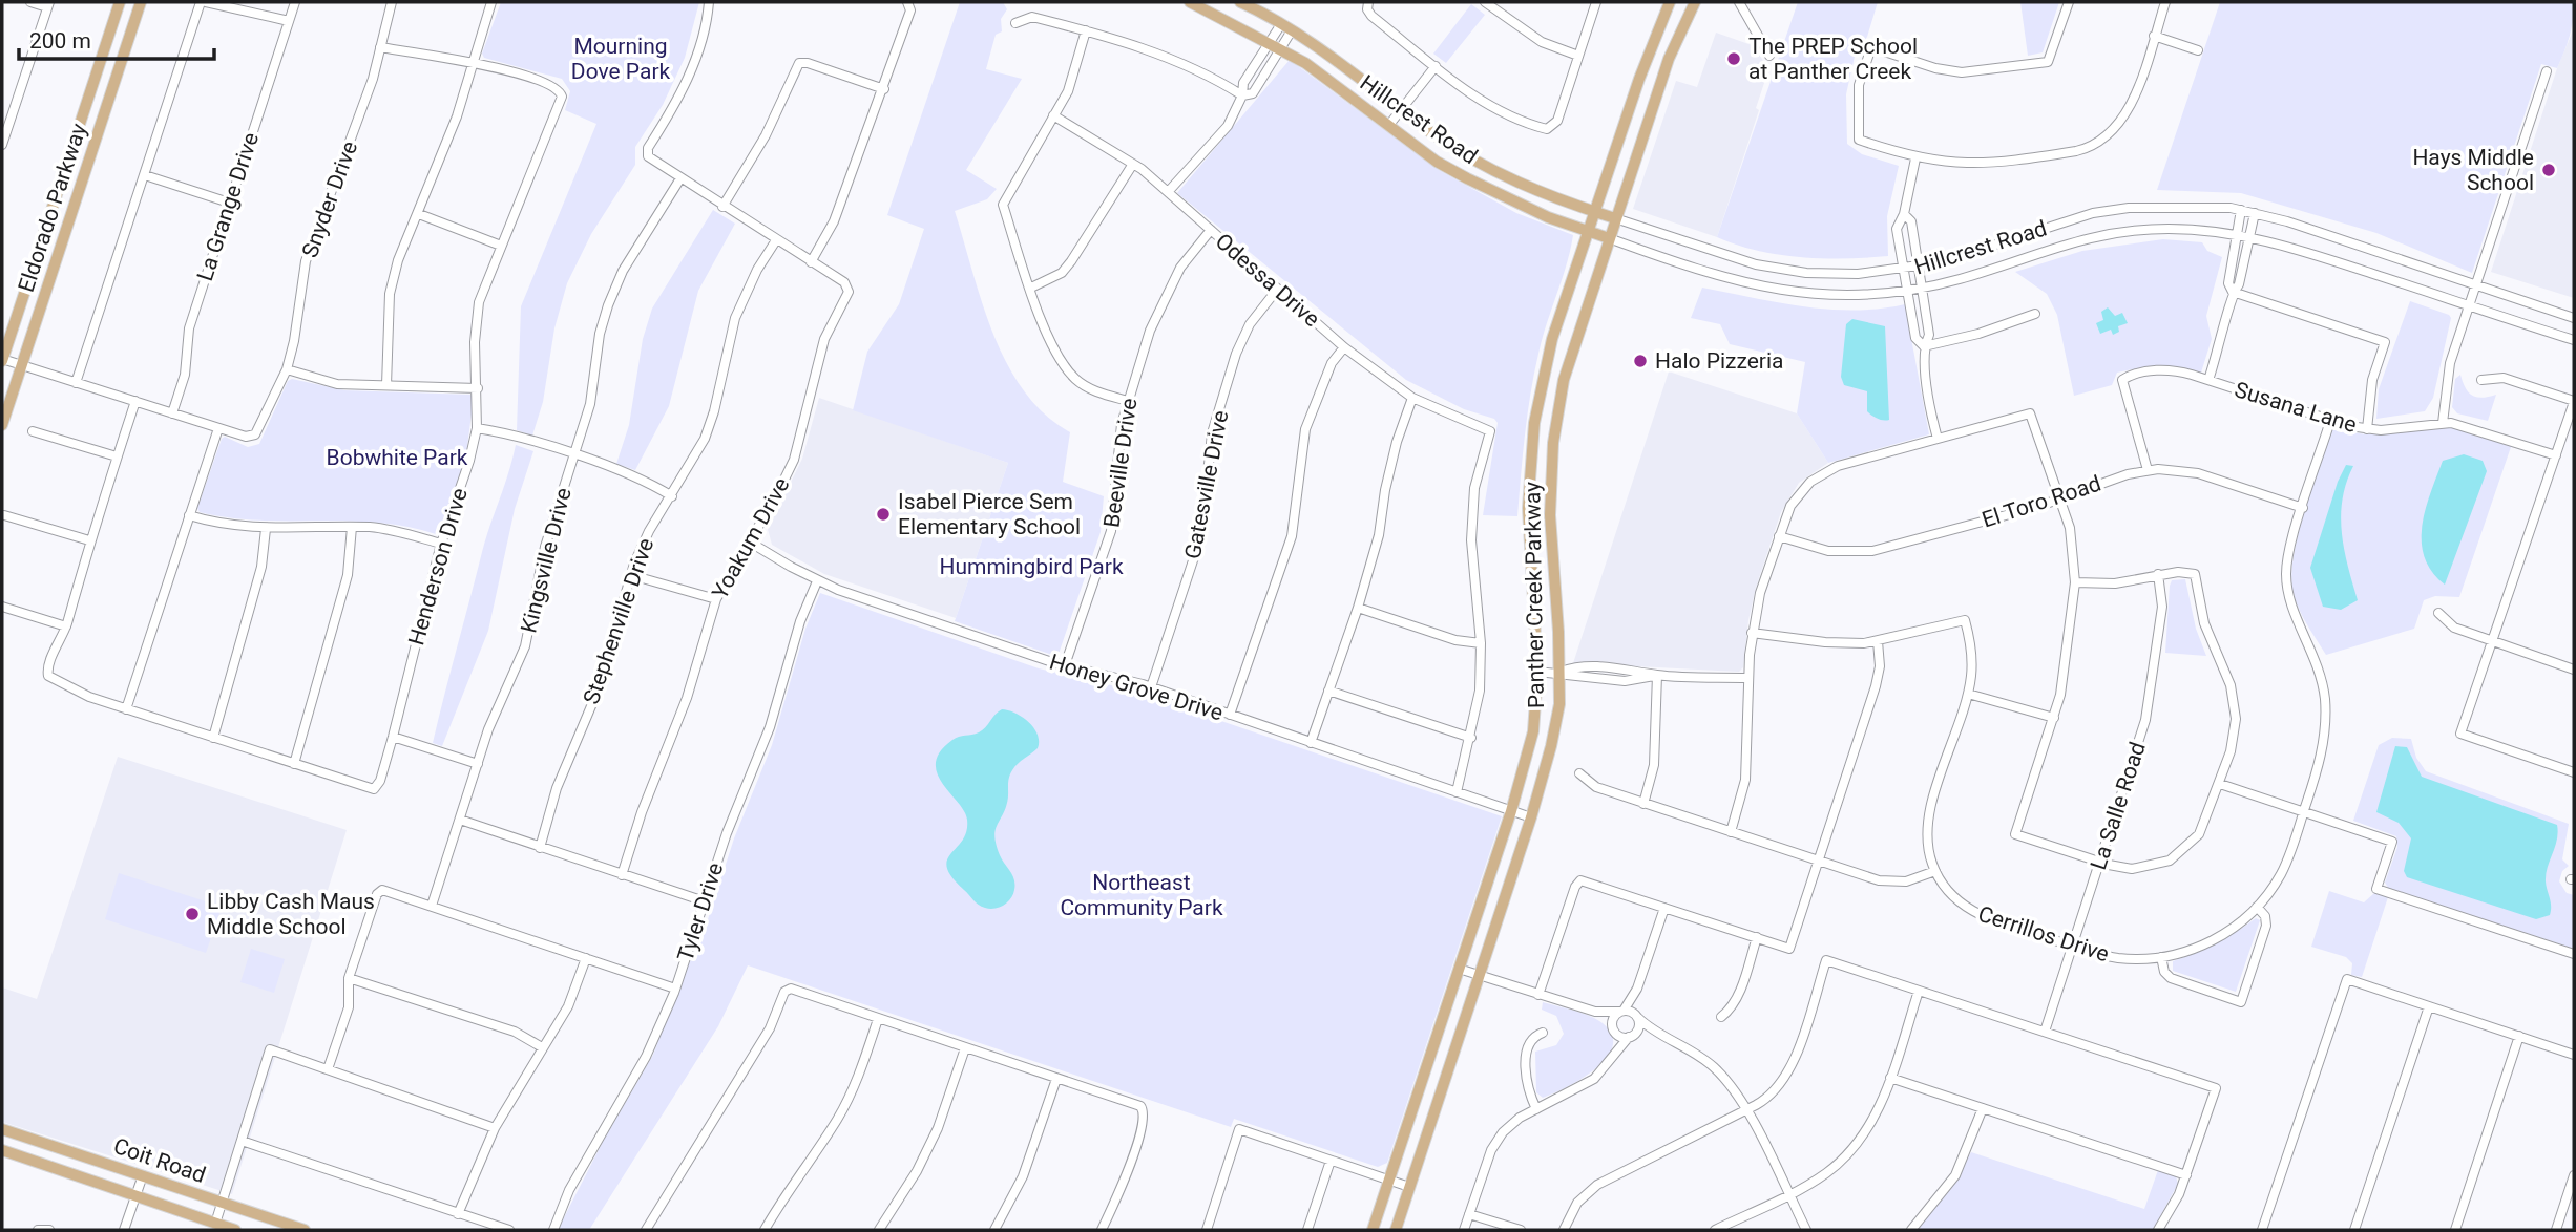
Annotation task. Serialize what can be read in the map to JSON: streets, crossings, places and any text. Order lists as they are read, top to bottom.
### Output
{
  "streets": {
    "main road": [
      "Hillcrest Road",
      "Eldorado Parkway",
      "Panther Creek Parkway",
      "Coit Road"
    ],
    "street": [
      "Snyder Drive",
      "La Grange Drive",
      "Odessa Drive",
      "Susana Lane",
      "Beeville Drive",
      "Gatesville Drive",
      "El Toro Road",
      "Yoakum Drive",
      "Kingsville Drive",
      "Henderson Drive",
      "Stephenville Drive",
      "Honey Grove Drive",
      "La Salle Road",
      "Tyler Drive",
      "Cerrillos Drive"
    ]
  },
  "crossings": [
    ["Hillcrest Road", "Panther Creek Parkway"],
    ["Odessa Drive", "Beeville Drive"],
    ["Odessa Drive", "Gatesville Drive"],
    ["Susana Lane", "El Toro Road"],
    ["Susana Lane", "Cerrillos Drive"],
    ["Beeville Drive", "Honey Grove Drive"],
    ["Gatesville Drive", "Honey Grove Drive"],
    ["El Toro Road", "Cerrillos Drive"],
    ["Yoakum Drive", "Honey Grove Drive"],
    ["Panther Creek Parkway", "Honey Grove Drive"],
    ["Honey Grove Drive", "Tyler Drive"],
    ["La Salle Road", "Cerrillos Drive"]
  ],
  "parks": [
    "Mourning Dove Park",
    "Bobwhite Park",
    "Hummingbird Park",
    "Northeast Community Park"
  ],
  "places": [
    "The PREP School at Panther Creek",
    "Hays Middle School",
    "Halo Pizzeria",
    "Isabel Pierce Sem Elementary School",
    "Libby Cash Maus Middle School"
  ],
  "scale_bar": "200 m"
}
